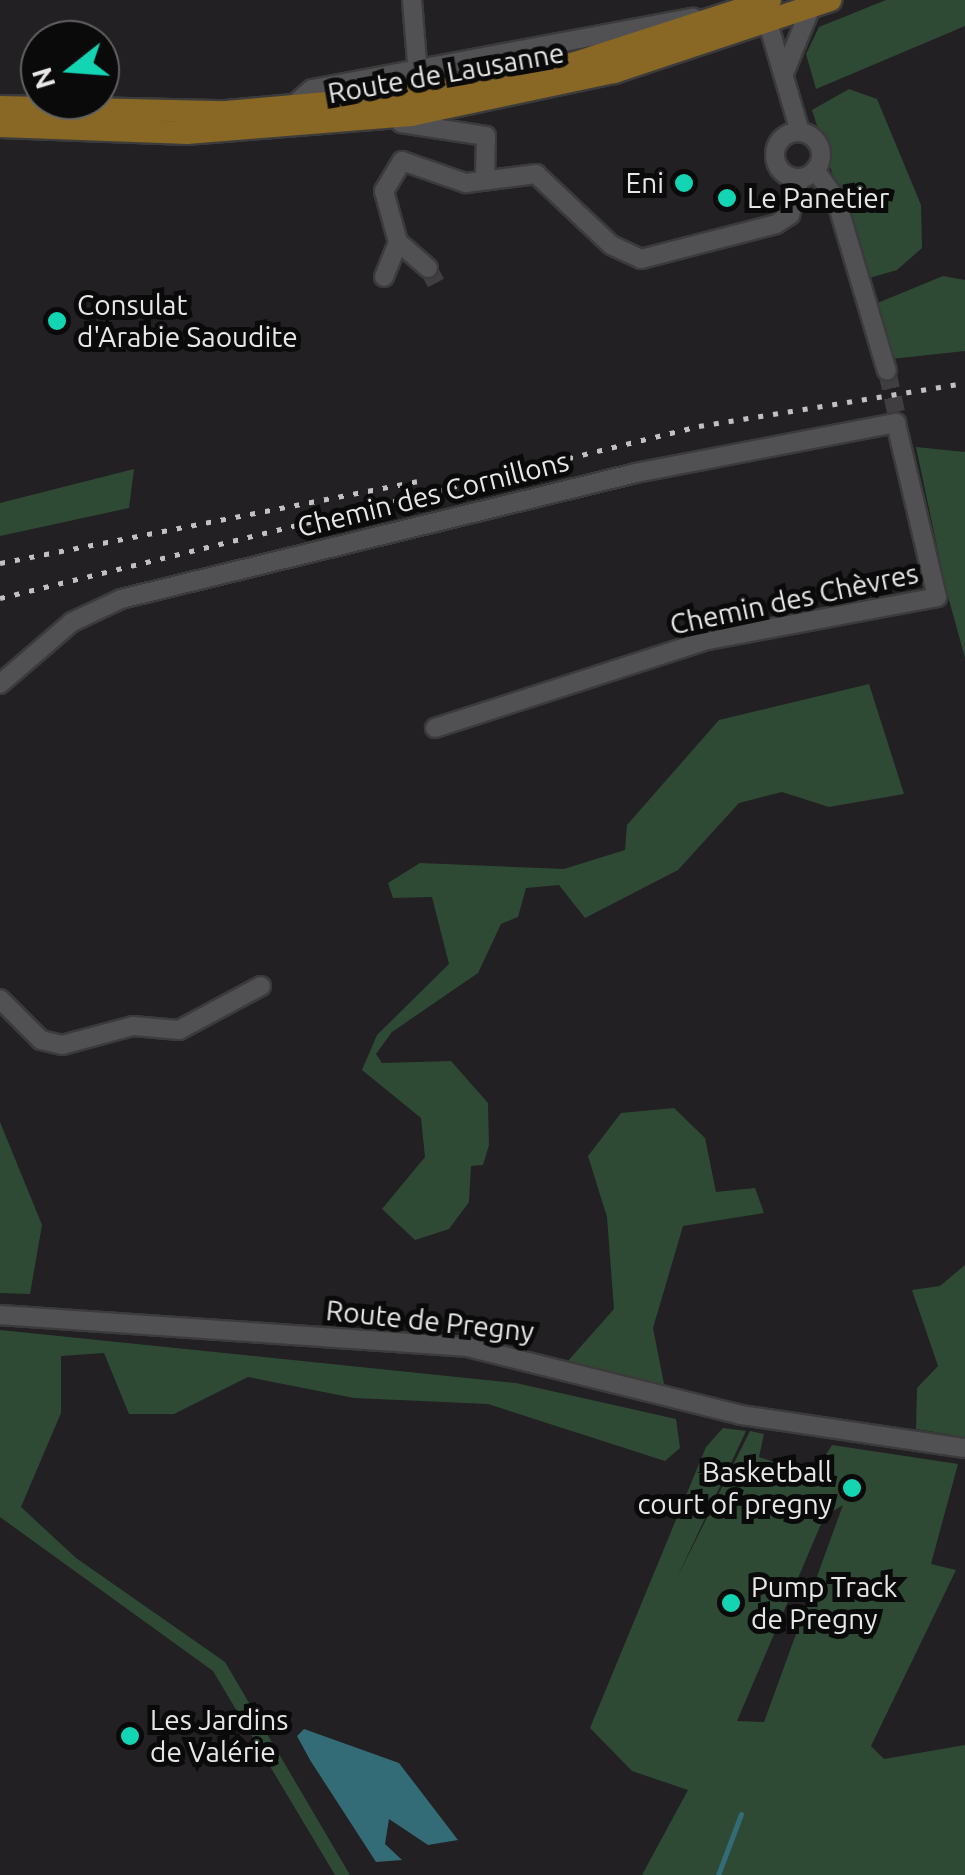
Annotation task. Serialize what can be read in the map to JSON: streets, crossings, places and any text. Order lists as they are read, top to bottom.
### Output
{
  "streets": {
    "main road": ["Route de Lausanne"],
    "street": ["Chemin des Cornillons", "Chemin des Chèvres", "Route de Pregny"]
  },
  "crossings": [
    ["Chemin des Cornillons", "Chemin des Chèvres"]
  ],
  "places": [
    "Eni",
    "Le Panetier",
    "Consulat d'Arabie Saoudite",
    "Basketball court of pregny",
    "Pump Track de Pregny",
    "Les Jardins de Valérie"
  ],
  "north": "left"
}
